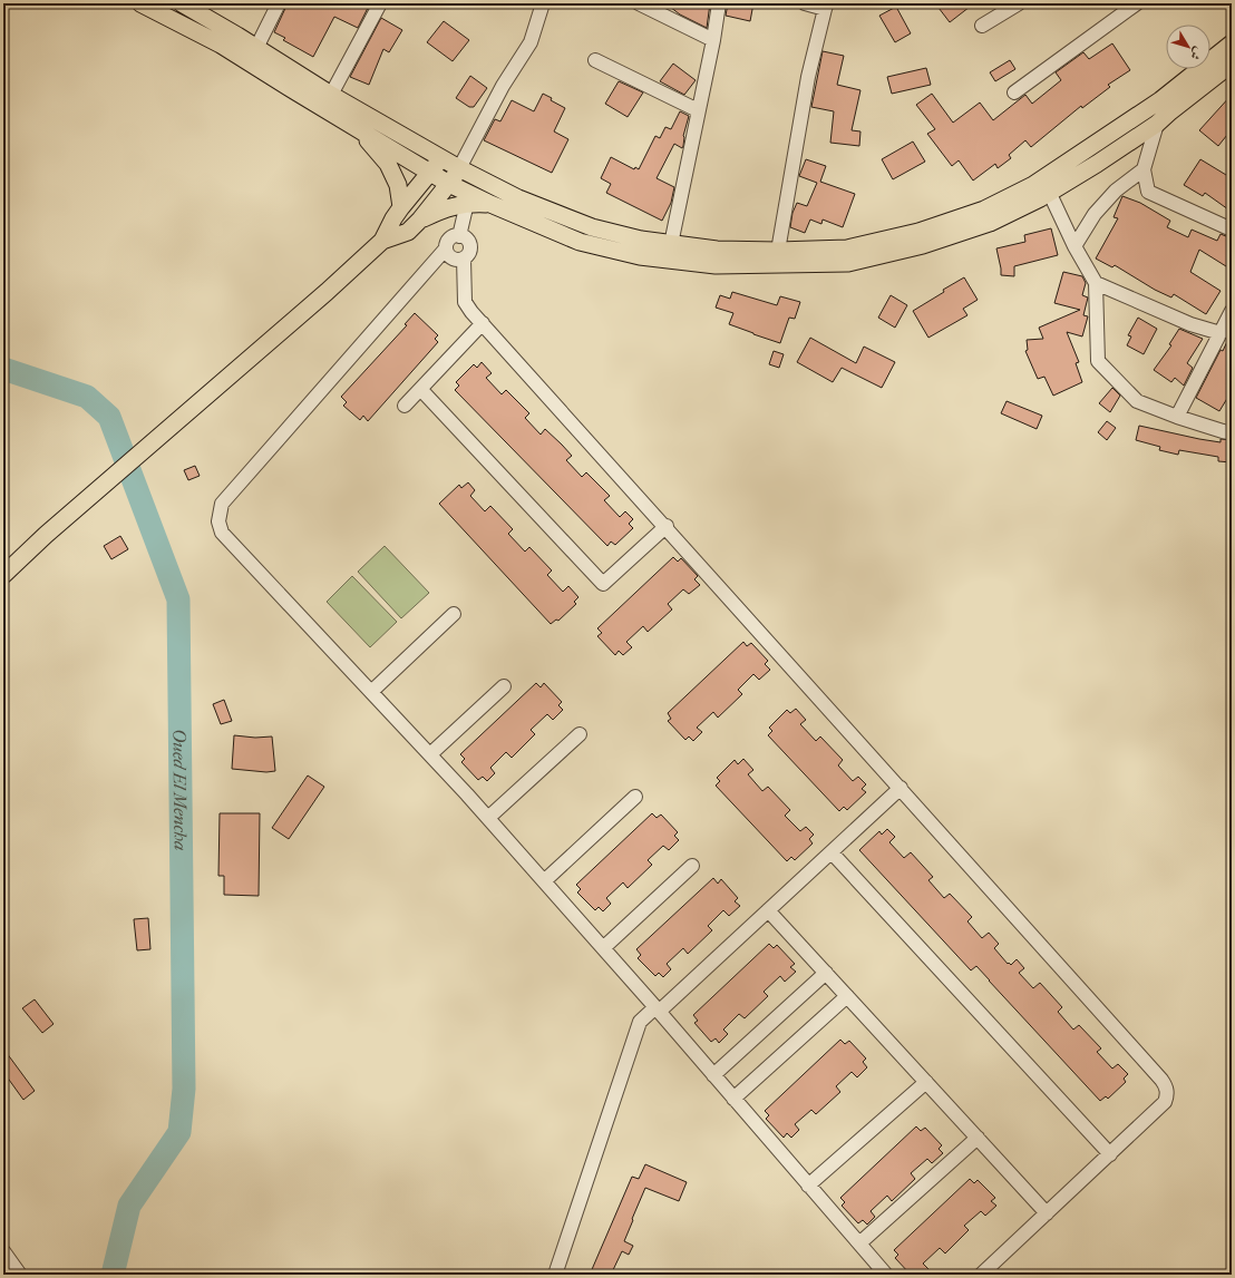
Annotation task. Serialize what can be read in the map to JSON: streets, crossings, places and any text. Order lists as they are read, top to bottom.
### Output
{
  "water": ["Oued El Mencha"],
  "north": "bottom right"
}
